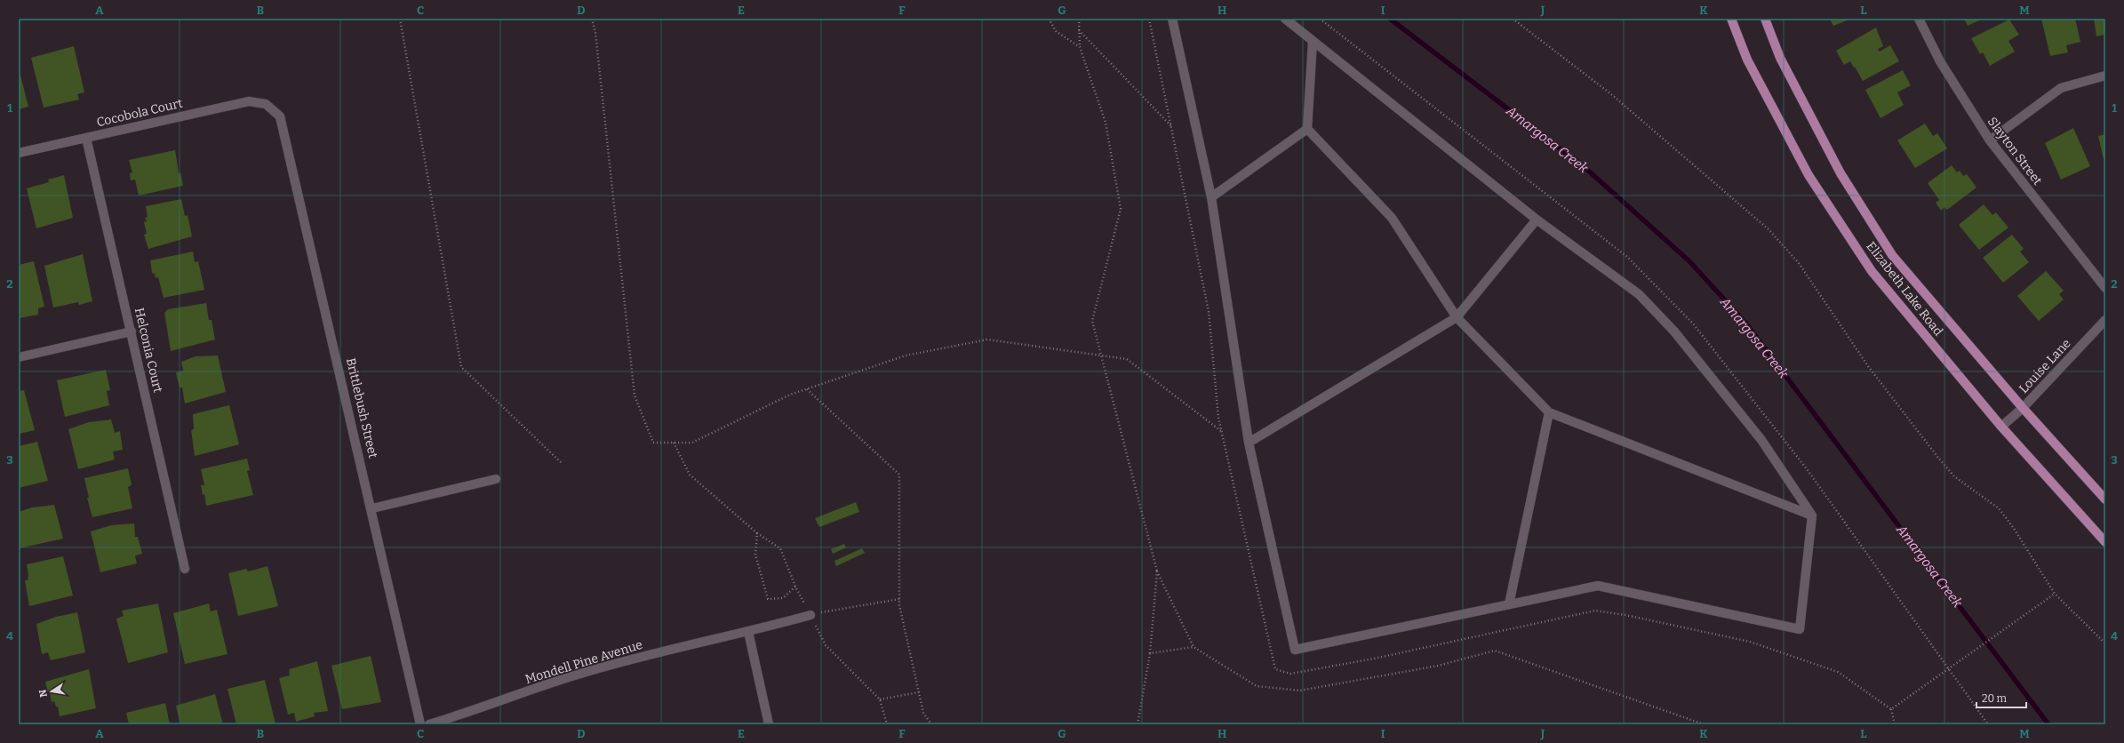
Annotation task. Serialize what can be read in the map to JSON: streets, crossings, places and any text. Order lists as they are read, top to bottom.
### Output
{
  "streets": {
    "main road": ["Elizabeth Lake Road"],
    "street": [
      "Cocobola Court",
      "Slayton Street",
      "Helconia Court",
      "Louise Lane",
      "Brittlebush Street",
      "Mondell Pine Avenue"
    ]
  },
  "crossings": [
    ["Cocobola Court", "Helconia Court"],
    ["Cocobola Court", "Brittlebush Street"],
    ["Elizabeth Lake Road", "Louise Lane"]
  ],
  "water": ["Amargosa Creek"],
  "scale_bar": "20 m",
  "north": "left",
  "grid": {
    "columns": [
      "A",
      "B",
      "C",
      "D",
      "E",
      "F",
      "G",
      "H",
      "I",
      "J",
      "K",
      "L",
      "M"
    ],
    "rows": [
      "1",
      "2",
      "3",
      "4"
    ]
  }
}
